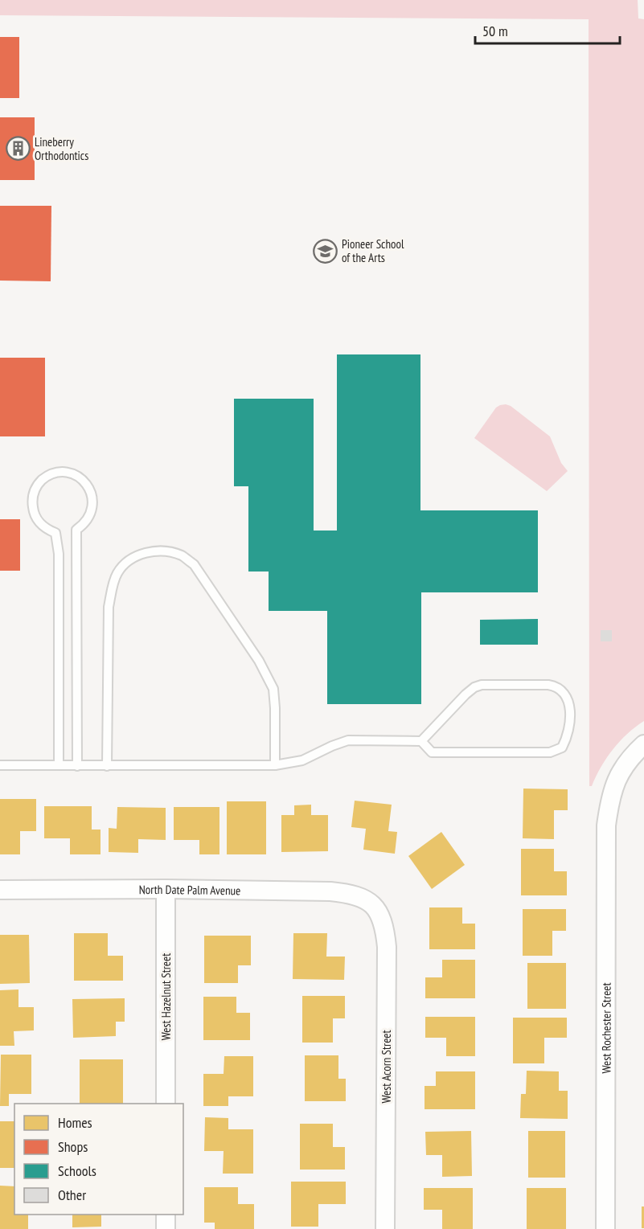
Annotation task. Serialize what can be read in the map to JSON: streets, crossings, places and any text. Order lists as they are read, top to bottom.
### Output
{
  "streets": {
    "street": [
      "North Date Palm Avenue",
      "West Hazelnut Street",
      "West Rochester Street",
      "West Acorn Street"
    ]
  },
  "crossings": [
    ["North Date Palm Avenue", "West Hazelnut Street"],
    ["North Date Palm Avenue", "West Acorn Street"]
  ],
  "places": {
    "building": ["Lineberry Orthodontics"],
    "school or university": ["Pioneer School of the Arts"]
  },
  "legend": [
    "Homes",
    "Shops",
    "Schools",
    "Other"
  ],
  "scale_bar": "50 m"
}
